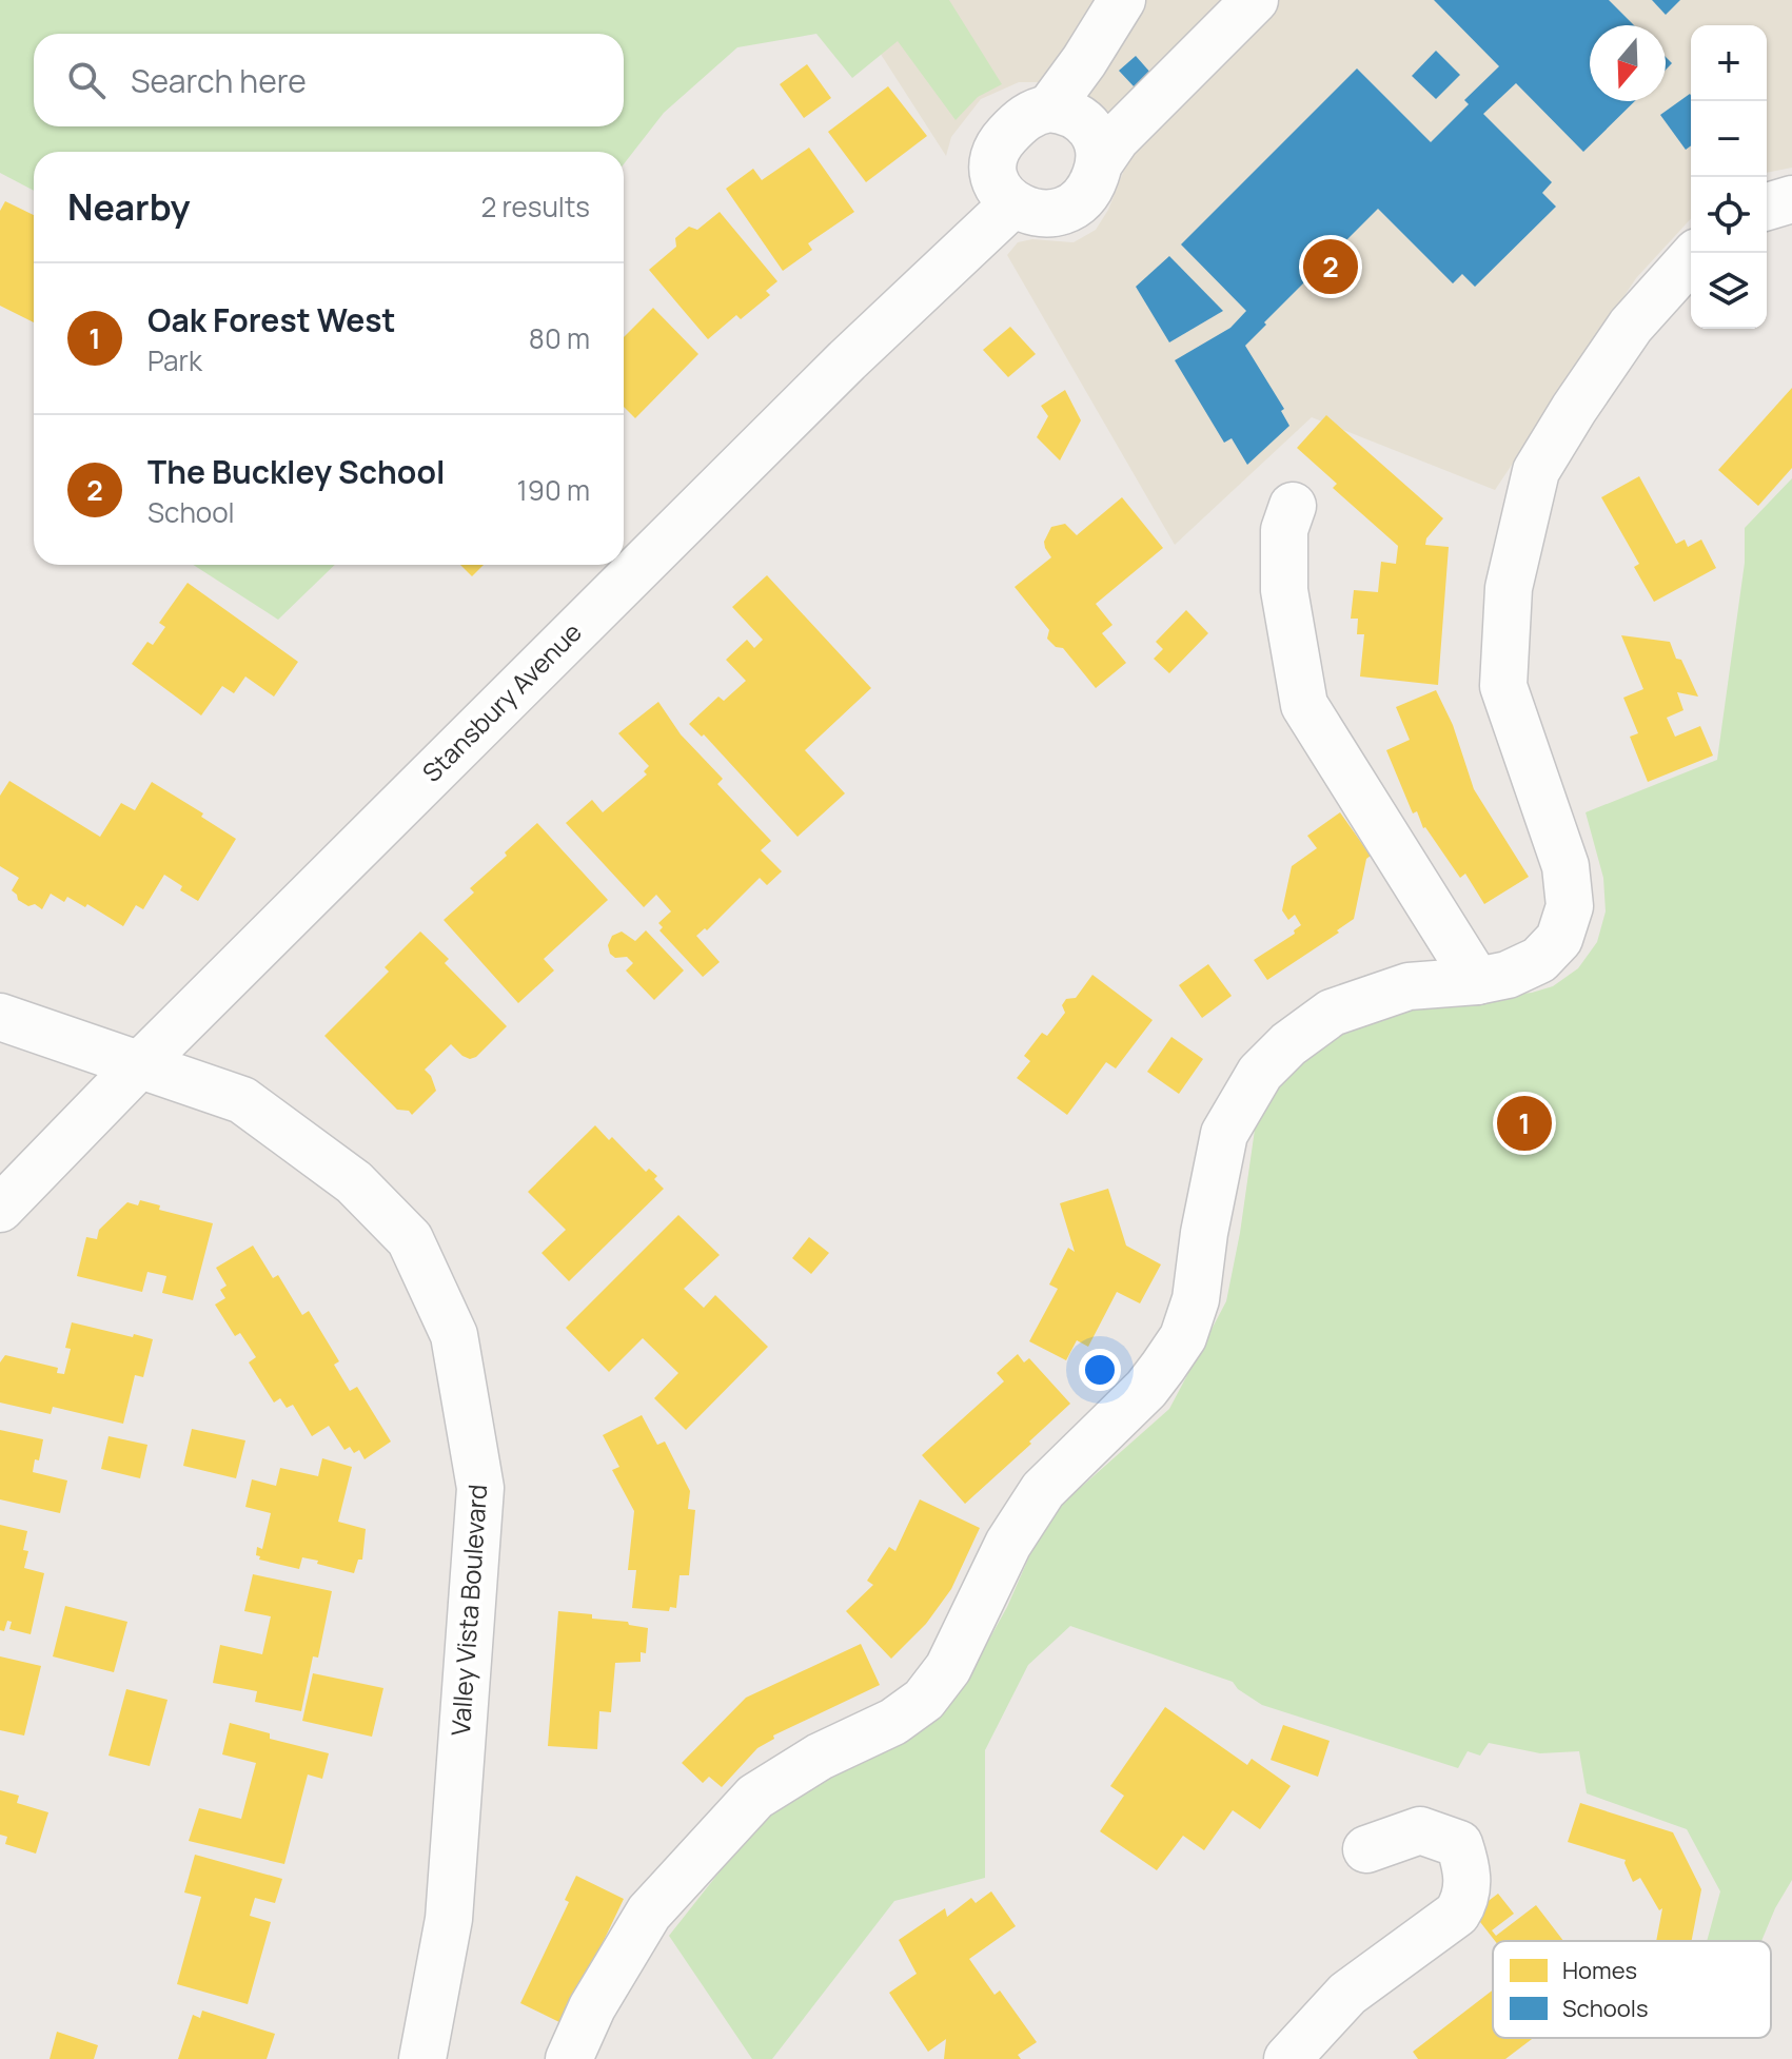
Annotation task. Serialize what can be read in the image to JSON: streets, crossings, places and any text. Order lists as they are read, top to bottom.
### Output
{
  "streets": {
    "street": ["Stansbury Avenue", "Valley Vista Boulevard"]
  },
  "crossings": [
    ["Stansbury Avenue", "Valley Vista Boulevard"]
  ],
  "legend": ["Homes", "Schools"],
  "north": "bottom",
  "page": {
    "map_buttons": ["+", "−"],
    "search": "Search here",
    "heading": ["Nearby", "2 results"],
    "pins": ["2", "1"],
    "list": [
      {
        "mark": "1",
        "name": "Oak Forest West",
        "note": "Park",
        "value": "80 m"
      },
      {
        "mark": "2",
        "name": "The Buckley School",
        "note": "School",
        "value": "190 m"
      }
    ]
  }
}
